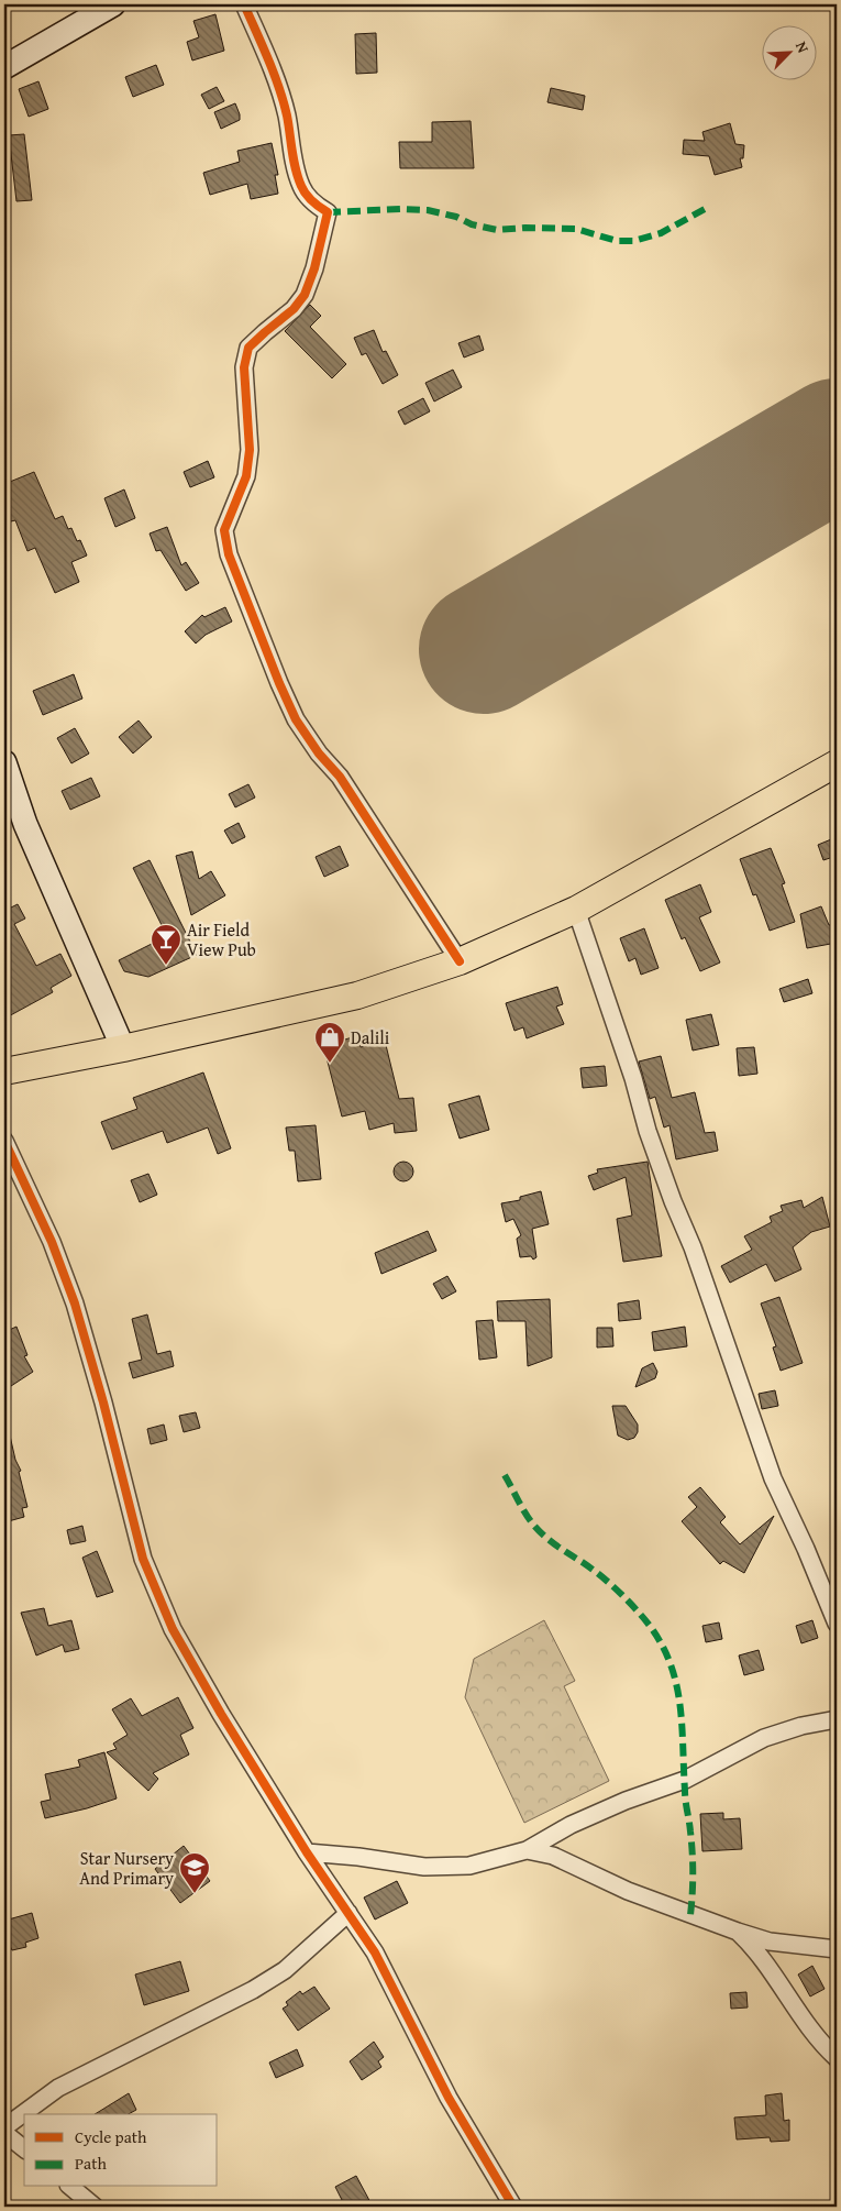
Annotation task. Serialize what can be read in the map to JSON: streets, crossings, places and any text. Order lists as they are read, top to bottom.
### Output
{
  "places": {
    "bar": ["Air Field View Pub"],
    "shop": ["Dalili"],
    "school or university": ["Star Nursery And Primary"]
  },
  "legend": ["Cycle path", "Path"],
  "north": "top right"
}
